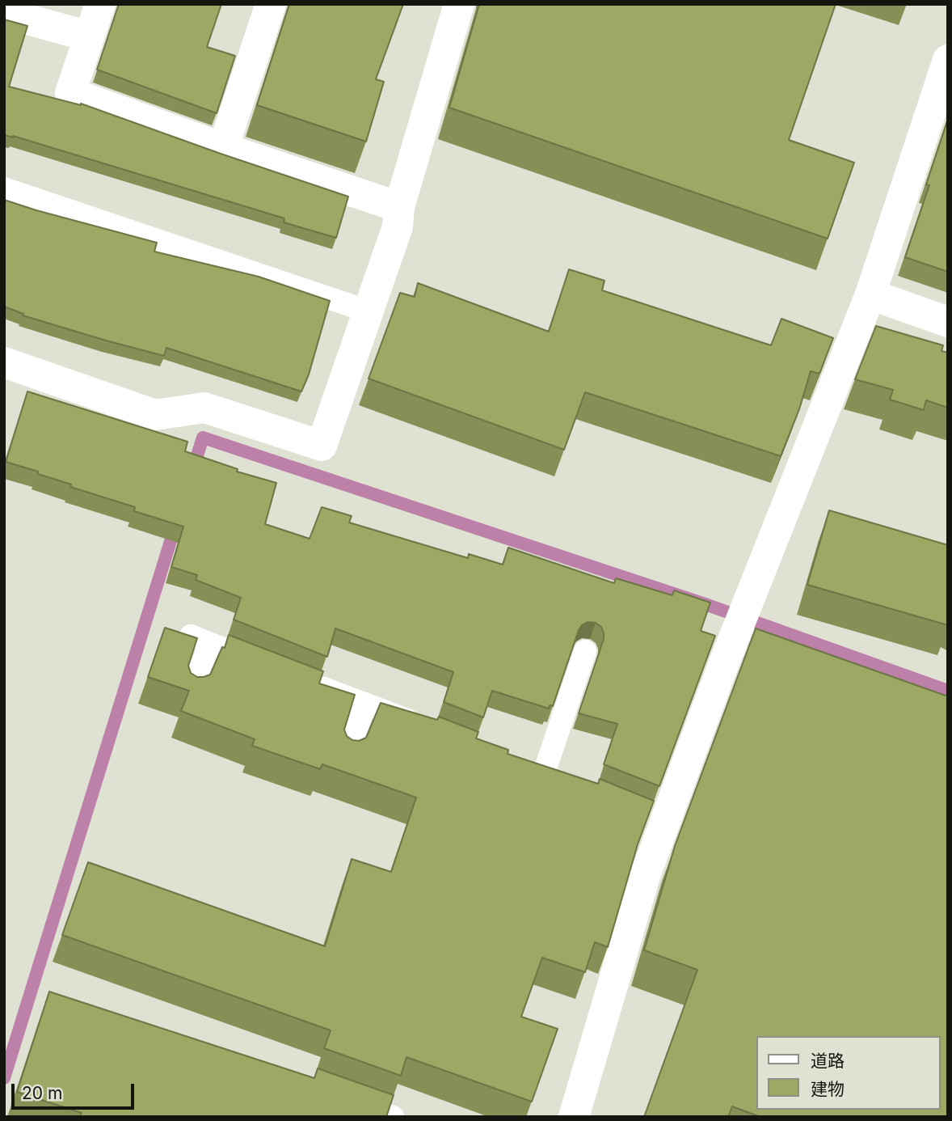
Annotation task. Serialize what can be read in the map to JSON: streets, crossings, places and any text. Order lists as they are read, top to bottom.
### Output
{
  "legend": ["道路", "建物"],
  "scale_bar": "20 m"
}
